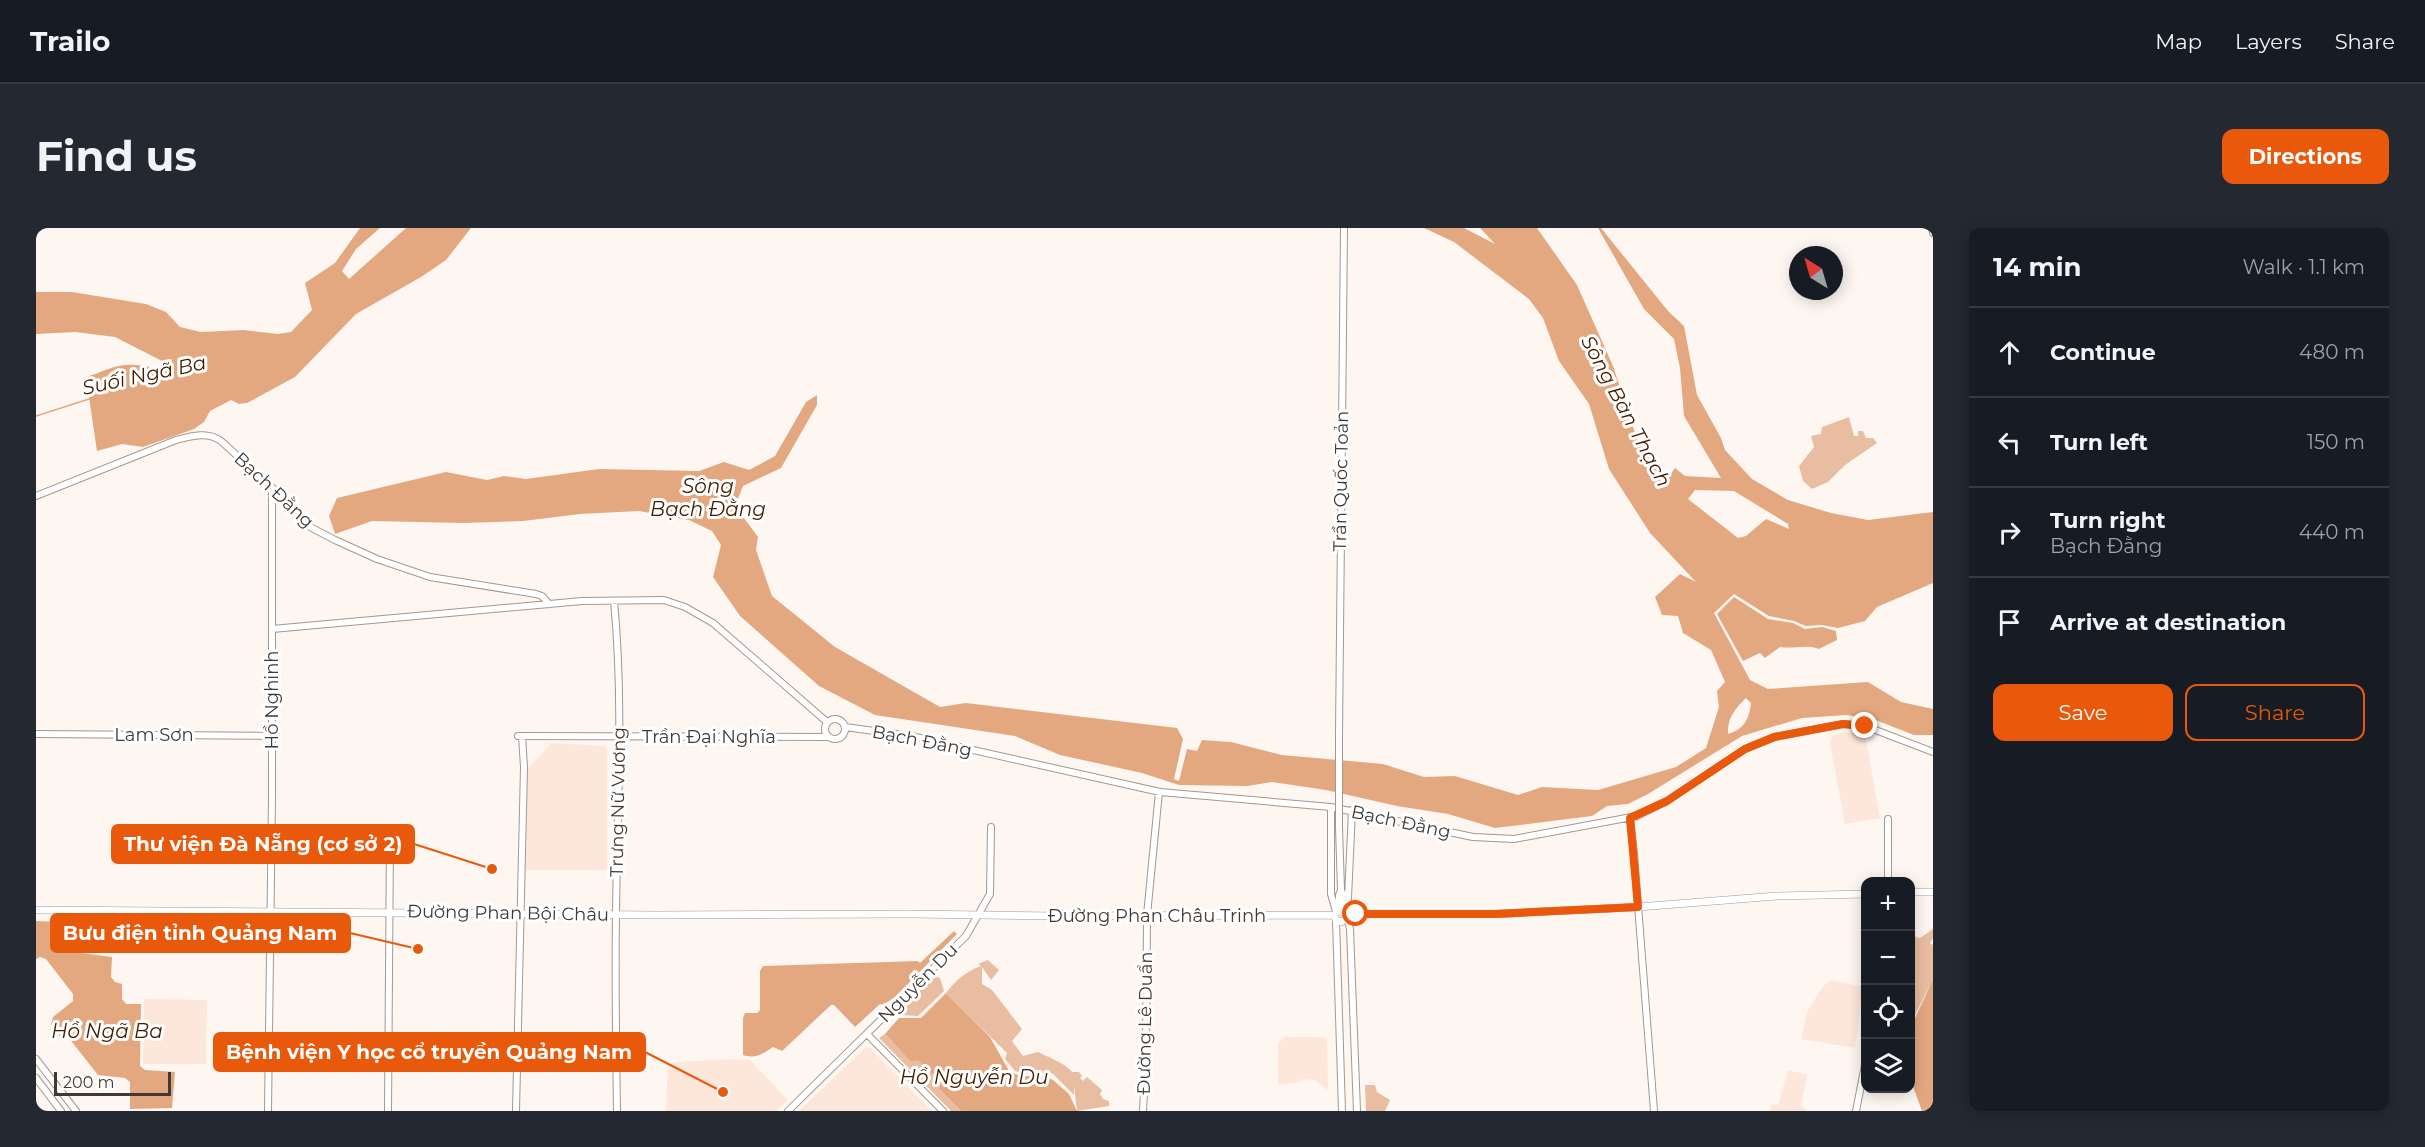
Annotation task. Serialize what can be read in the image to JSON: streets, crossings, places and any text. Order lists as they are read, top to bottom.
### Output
{
  "streets": {
    "main road": ["Đường Phan Bội Châu", "Đường Phan Châu Trinh"],
    "street": [
      "Trần Quốc Toản",
      "Bạch Đằng",
      "Hồ Nghinh",
      "Lam Sơn",
      "Trần Đại Nghĩa",
      "Trưng Nữ Vương",
      "Nguyễn Du",
      "Đường Lê Duẩn"
    ]
  },
  "crossings": [
    ["Trần Quốc Toản", "Đường Phan Châu Trinh"],
    ["Bạch Đằng", "Hồ Nghinh"],
    ["Bạch Đằng", "Trần Đại Nghĩa"],
    ["Bạch Đằng", "Đường Lê Duẩn"],
    ["Hồ Nghinh", "Lam Sơn"],
    ["Hồ Nghinh", "Đường Phan Bội Châu"],
    ["Trần Đại Nghĩa", "Trưng Nữ Vương"],
    ["Trần Đại Nghĩa", "Đường Phan Bội Châu"],
    ["Trưng Nữ Vương", "Đường Phan Bội Châu"],
    ["Đường Phan Bội Châu", "Đường Phan Châu Trinh"],
    ["Đường Phan Bội Châu", "Nguyễn Du"],
    ["Đường Phan Châu Trinh", "Nguyễn Du"],
    ["Đường Phan Châu Trinh", "Đường Lê Duẩn"]
  ],
  "water": [
    "Suối Ngã Ba",
    "Sông Bàn Thạch",
    "Sông Bạch Đằng",
    "Hồ Ngã Ba",
    "Hồ Nguyễn Du"
  ],
  "places": ["Thư viện Đà Nẵng (cơ sở 2)", "Bưu điện tỉnh Quảng Nam", "Bệnh viện Y học cổ truyền Quảng Nam"],
  "scale_bar": "200 m",
  "north": "top left",
  "page": {
    "header": "Trailo",
    "nav": ["Map", "Layers", "Share"],
    "buttons": [
      "Directions",
      ["Save", "Share"]
    ],
    "title": "Find us",
    "heading": ["14 min", "Walk · 1.1 km"],
    "list": [
      ["Continue", "480 m"],
      ["Turn left", "150 m"],
      ["Turn right", "Bạch Đằng", "440 m"],
      "Arrive at destination"
    ],
    "map_buttons": ["+", "−"],
    "scale": "200 m"
  }
}
